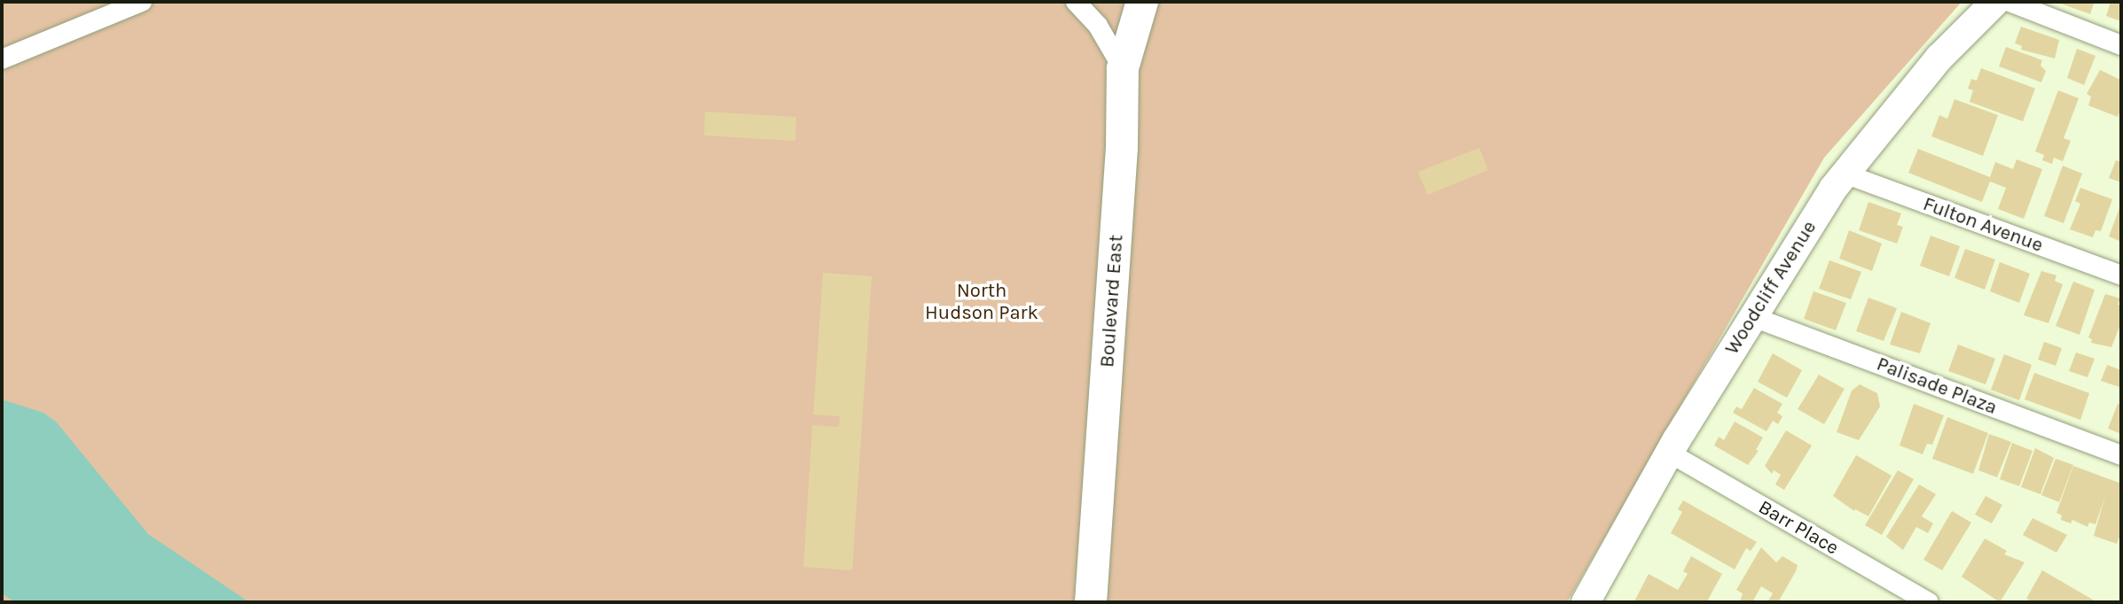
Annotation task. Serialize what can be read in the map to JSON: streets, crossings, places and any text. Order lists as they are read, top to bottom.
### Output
{
  "streets": {
    "main road": ["Woodcliff Avenue", "Boulevard East"],
    "street": ["Fulton Avenue", "Palisade Plaza", "Barr Place"]
  },
  "crossings": [
    ["Fulton Avenue", "Woodcliff Avenue"],
    ["Woodcliff Avenue", "Palisade Plaza"],
    ["Woodcliff Avenue", "Barr Place"]
  ],
  "parks": ["North Hudson Park"]
}
